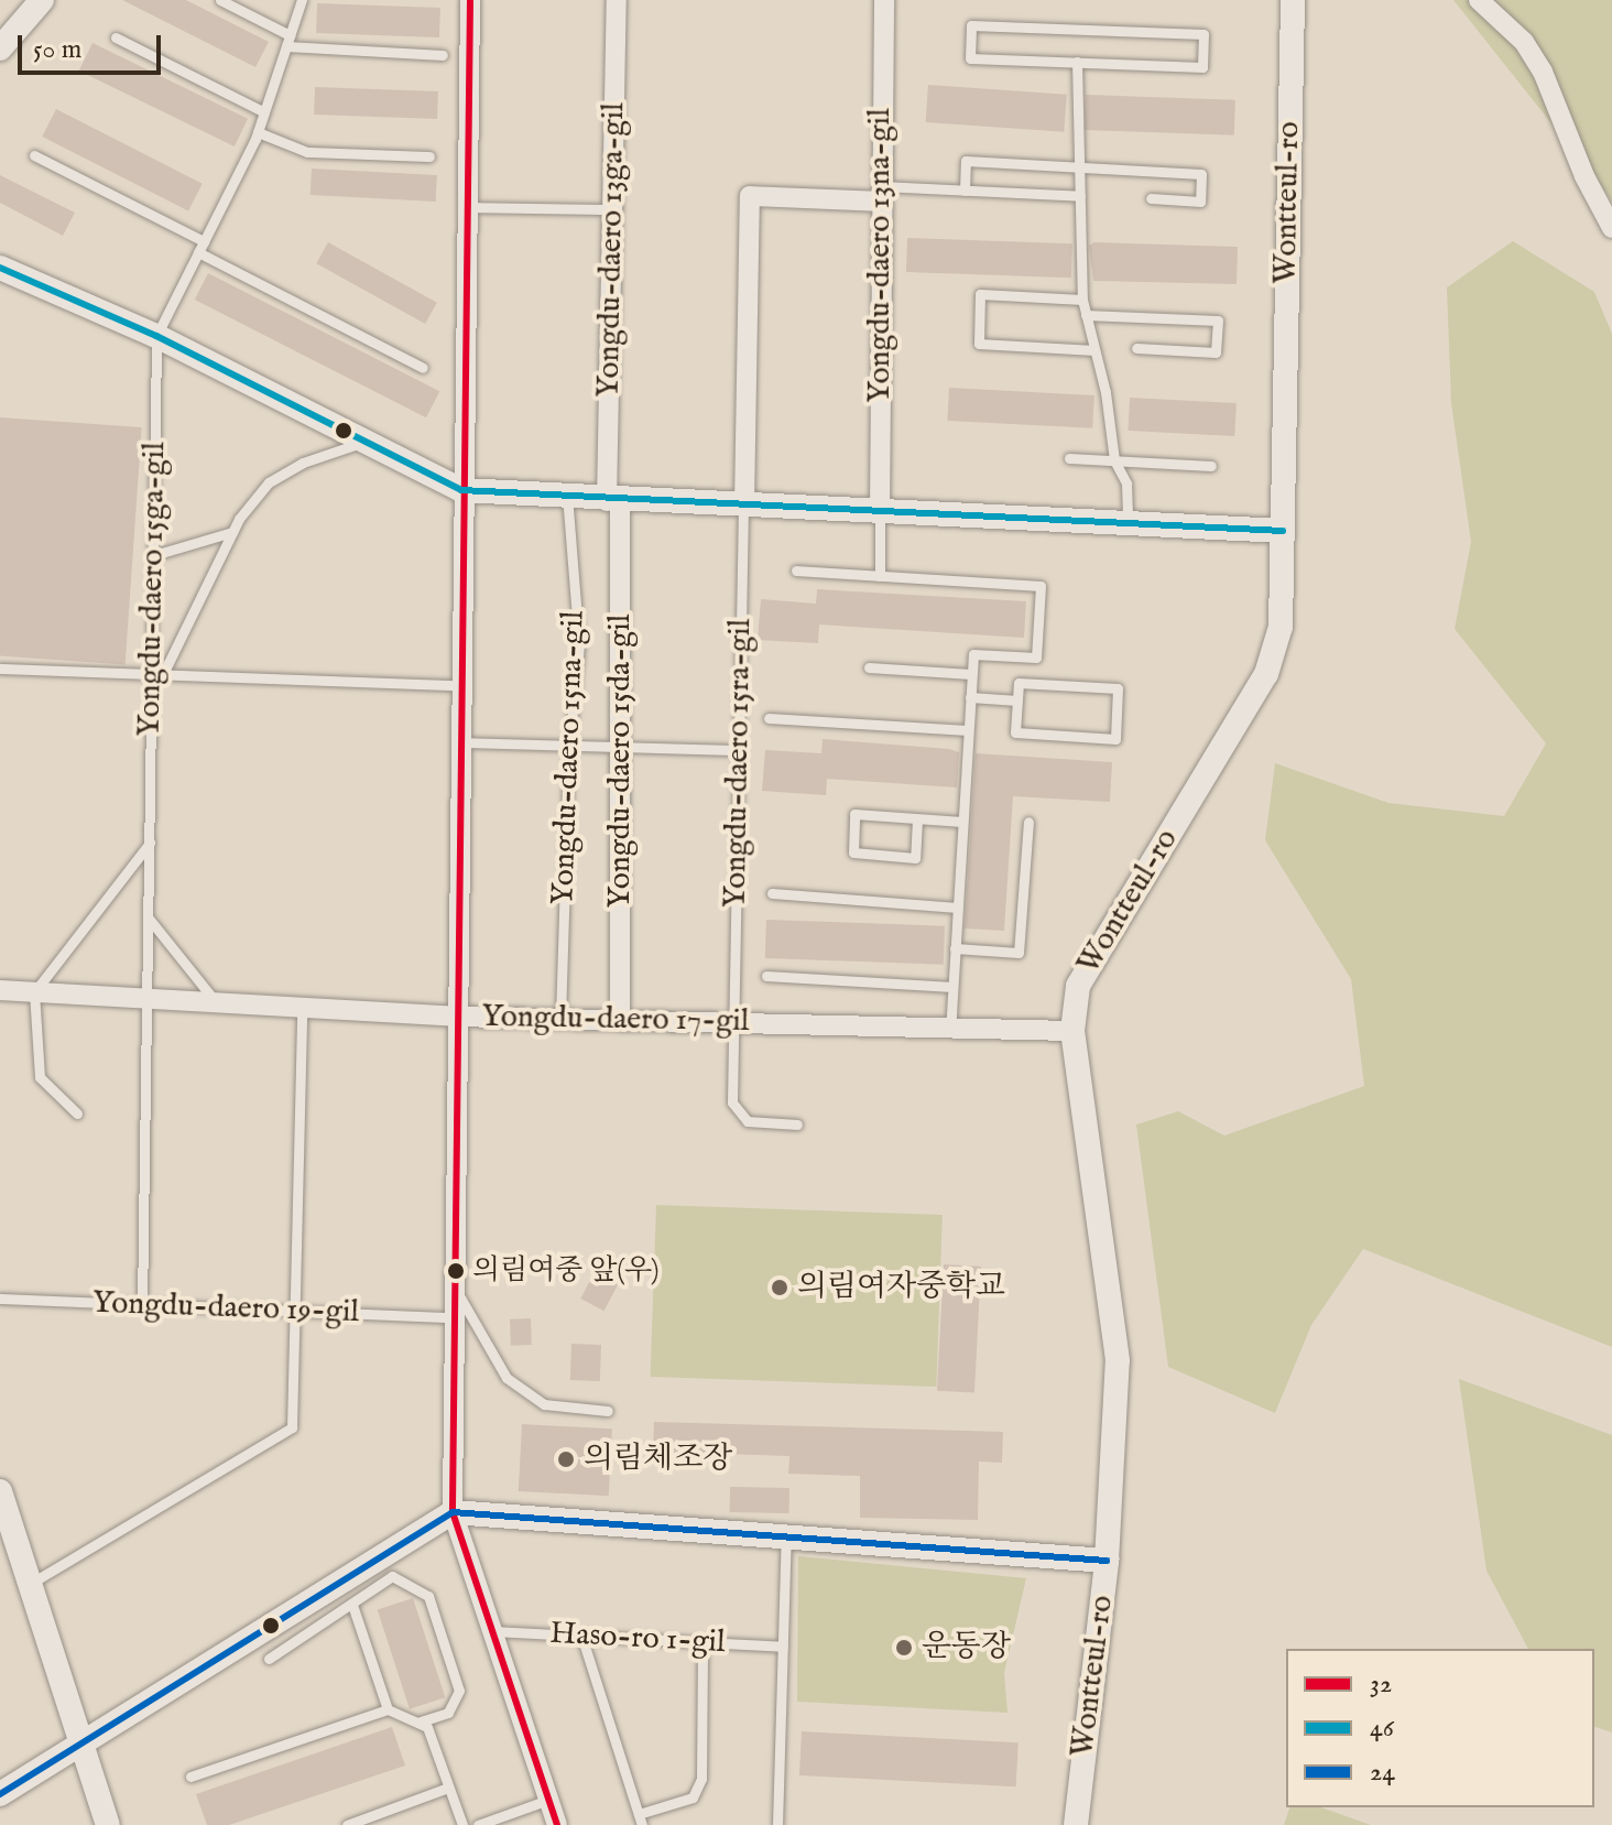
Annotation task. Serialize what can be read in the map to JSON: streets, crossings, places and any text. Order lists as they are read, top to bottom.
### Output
{
  "streets": {
    "street": [
      "Wontteul-ro",
      "Yongdu-daero 13ga-gil",
      "Yongdu-daero 13na-gil",
      "Yongdu-daero 15da-gil",
      "Yongdu-daero 17-gil"
    ],
    "lane": [
      "Yongdu-daero 15ga-gil",
      "Yongdu-daero 15na-gil",
      "Yongdu-daero 15ra-gil",
      "Yongdu-daero 19-gil",
      "Haso-ro 1-gil"
    ]
  },
  "crossings": [
    ["Wontteul-ro", "Yongdu-daero 17-gil"],
    ["Yongdu-daero 13ga-gil", "Yongdu-daero 15da-gil"],
    ["Yongdu-daero 15ga-gil", "Yongdu-daero 17-gil"],
    ["Yongdu-daero 15ga-gil", "Yongdu-daero 19-gil"],
    ["Yongdu-daero 15na-gil", "Yongdu-daero 17-gil"],
    ["Yongdu-daero 15da-gil", "Yongdu-daero 17-gil"],
    ["Yongdu-daero 15ra-gil", "Yongdu-daero 17-gil"]
  ],
  "places": [
    "의림여중 앞(우)",
    "의림여자중학교",
    "의림체조장",
    "운동장"
  ],
  "lines": ["transit line 32", "transit line 46", "transit line 24"],
  "legend": ["32", "46", "24"],
  "scale_bar": "50 m"
}
